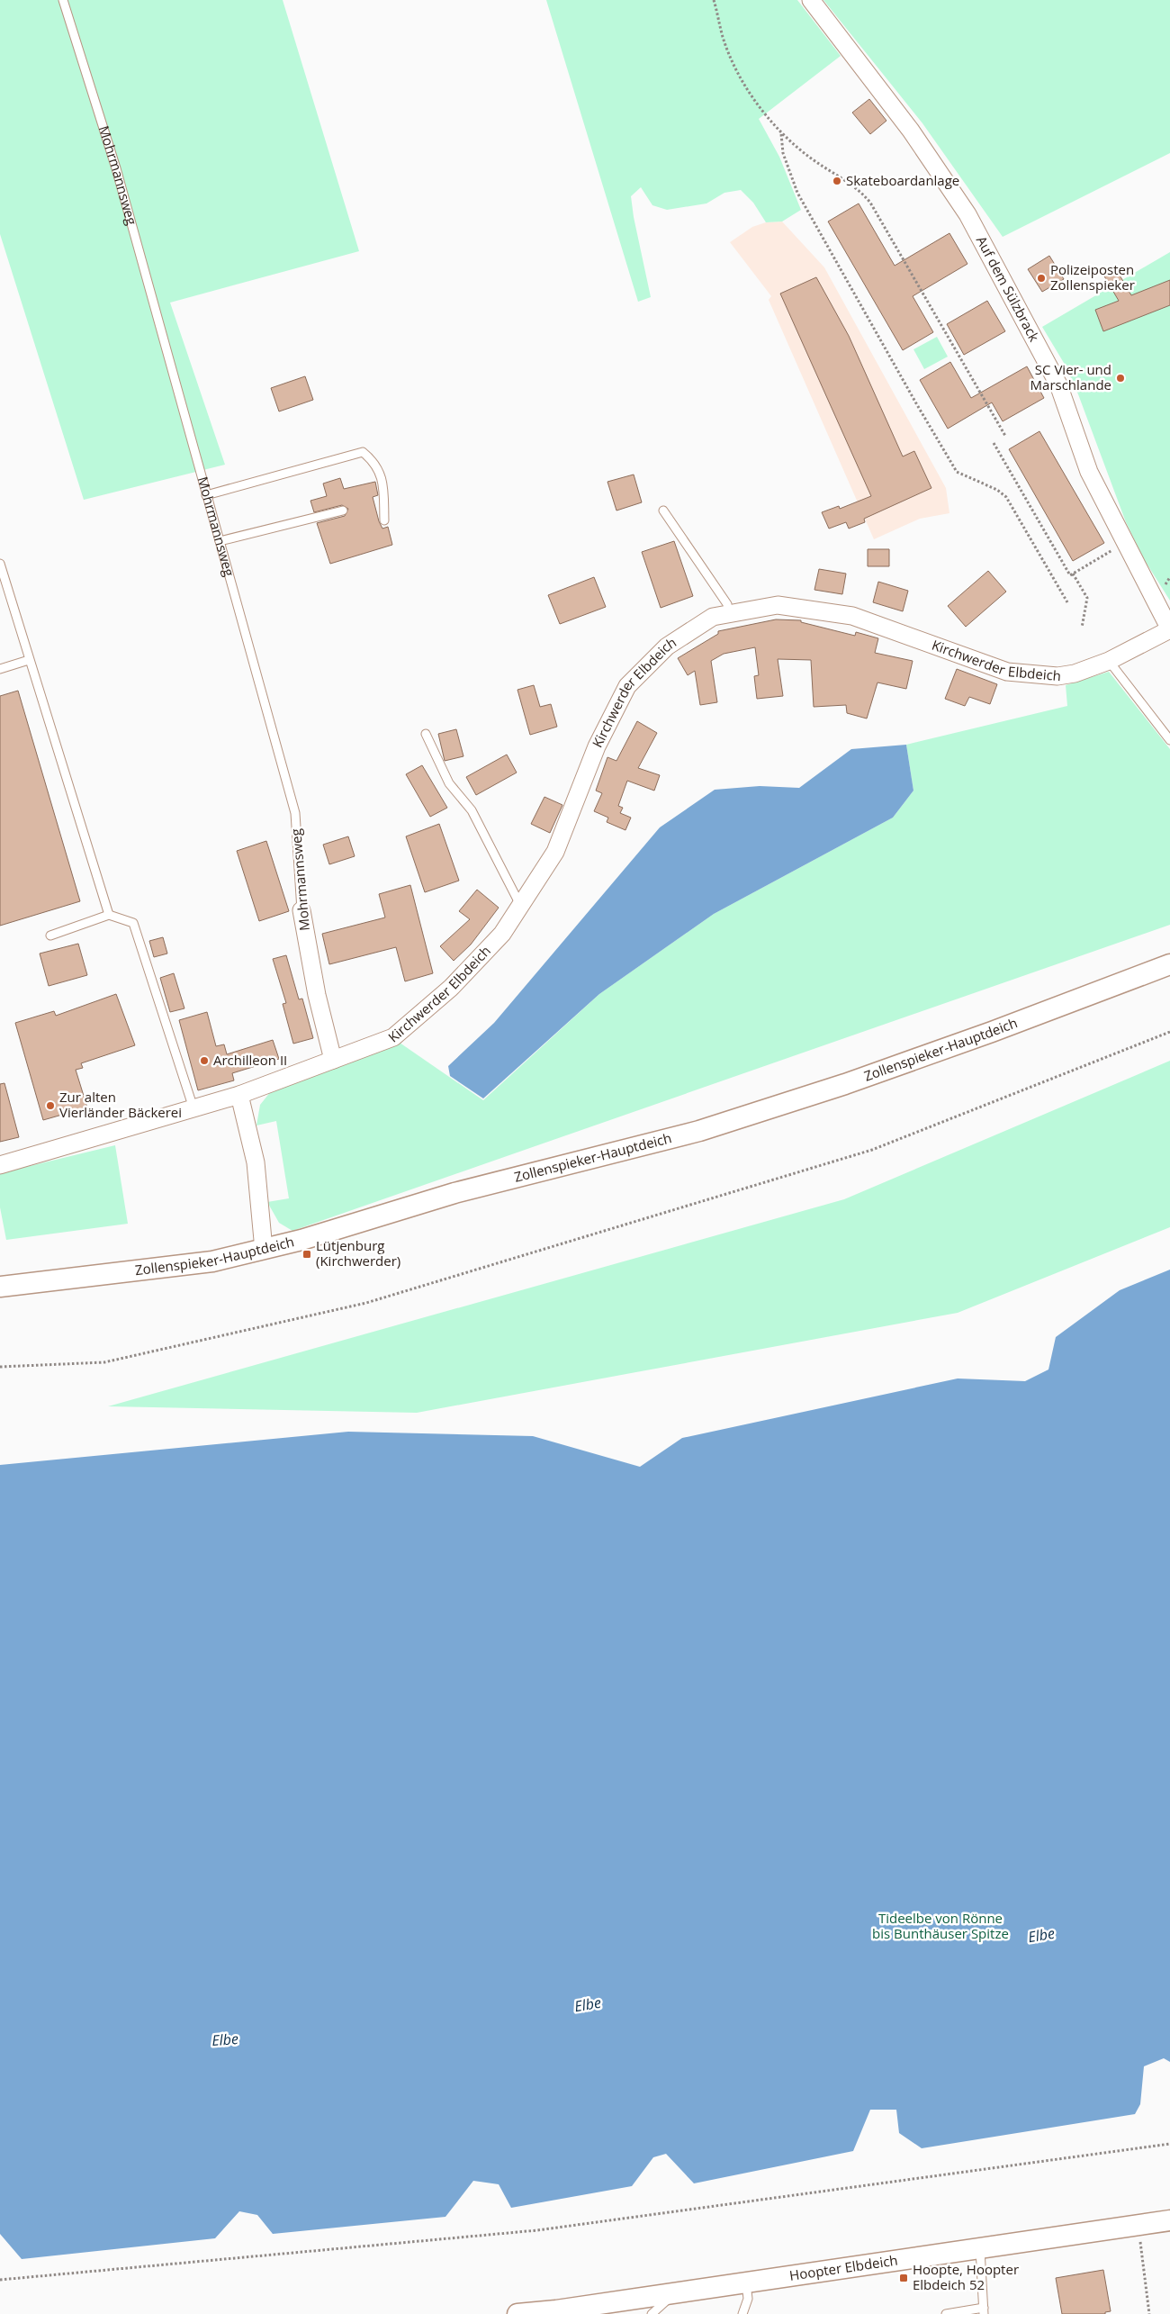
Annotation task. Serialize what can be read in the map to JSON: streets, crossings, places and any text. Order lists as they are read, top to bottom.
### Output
{
  "streets": {
    "street": [
      "Mohrmannsweg",
      "Auf dem Sülzbrack",
      "Kirchwerder Elbdeich",
      "Zollenspieker-Hauptdeich",
      "Hoopter Elbdeich"
    ]
  },
  "crossings": [
    ["Mohrmannsweg", "Kirchwerder Elbdeich"],
    ["Auf dem Sülzbrack", "Kirchwerder Elbdeich"]
  ],
  "water": ["Elbe"],
  "parks": ["Tideelbe von Rönne bis Bunthäuser Spitze"],
  "places": {
    "other": [
      "Skateboardanlage",
      "Polizeiposten Zollenspieker",
      "SC Vier- und Marschlande",
      "Archilleon II",
      "Zur alten Vierländer Bäckerei"
    ],
    "transit": ["Lütjenburg (Kirchwerder)", "Hoopte, Hoopter Elbdeich 52"]
  }
}
